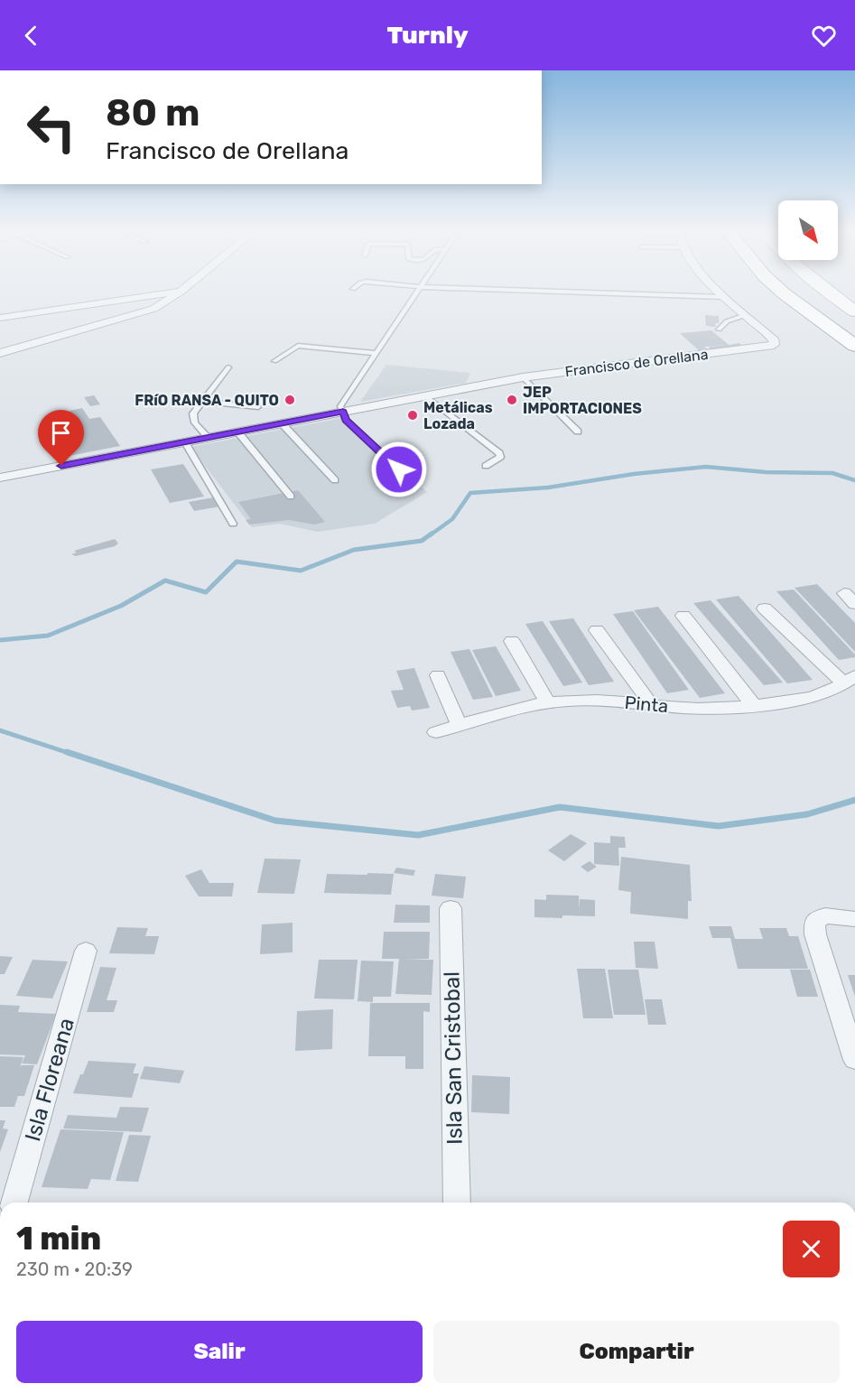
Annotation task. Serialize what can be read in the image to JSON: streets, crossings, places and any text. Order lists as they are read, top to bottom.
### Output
{
  "streets": {
    "street": [
      "Francisco de Orellana",
      "Pinta",
      "Isla San Cristobal",
      "Isla Floreana"
    ]
  },
  "places": ["FRíO RANSA - QUITO", "JEP IMPORTACIONES", "Metálicas Lozada"],
  "north": "bottom right",
  "page": {
    "header": "Turnly",
    "turn": ["80 m", "Francisco de Orellana"],
    "heading": ["1 min", "230 m · 20:39"],
    "buttons": ["Salir", "Compartir"]
  }
}
